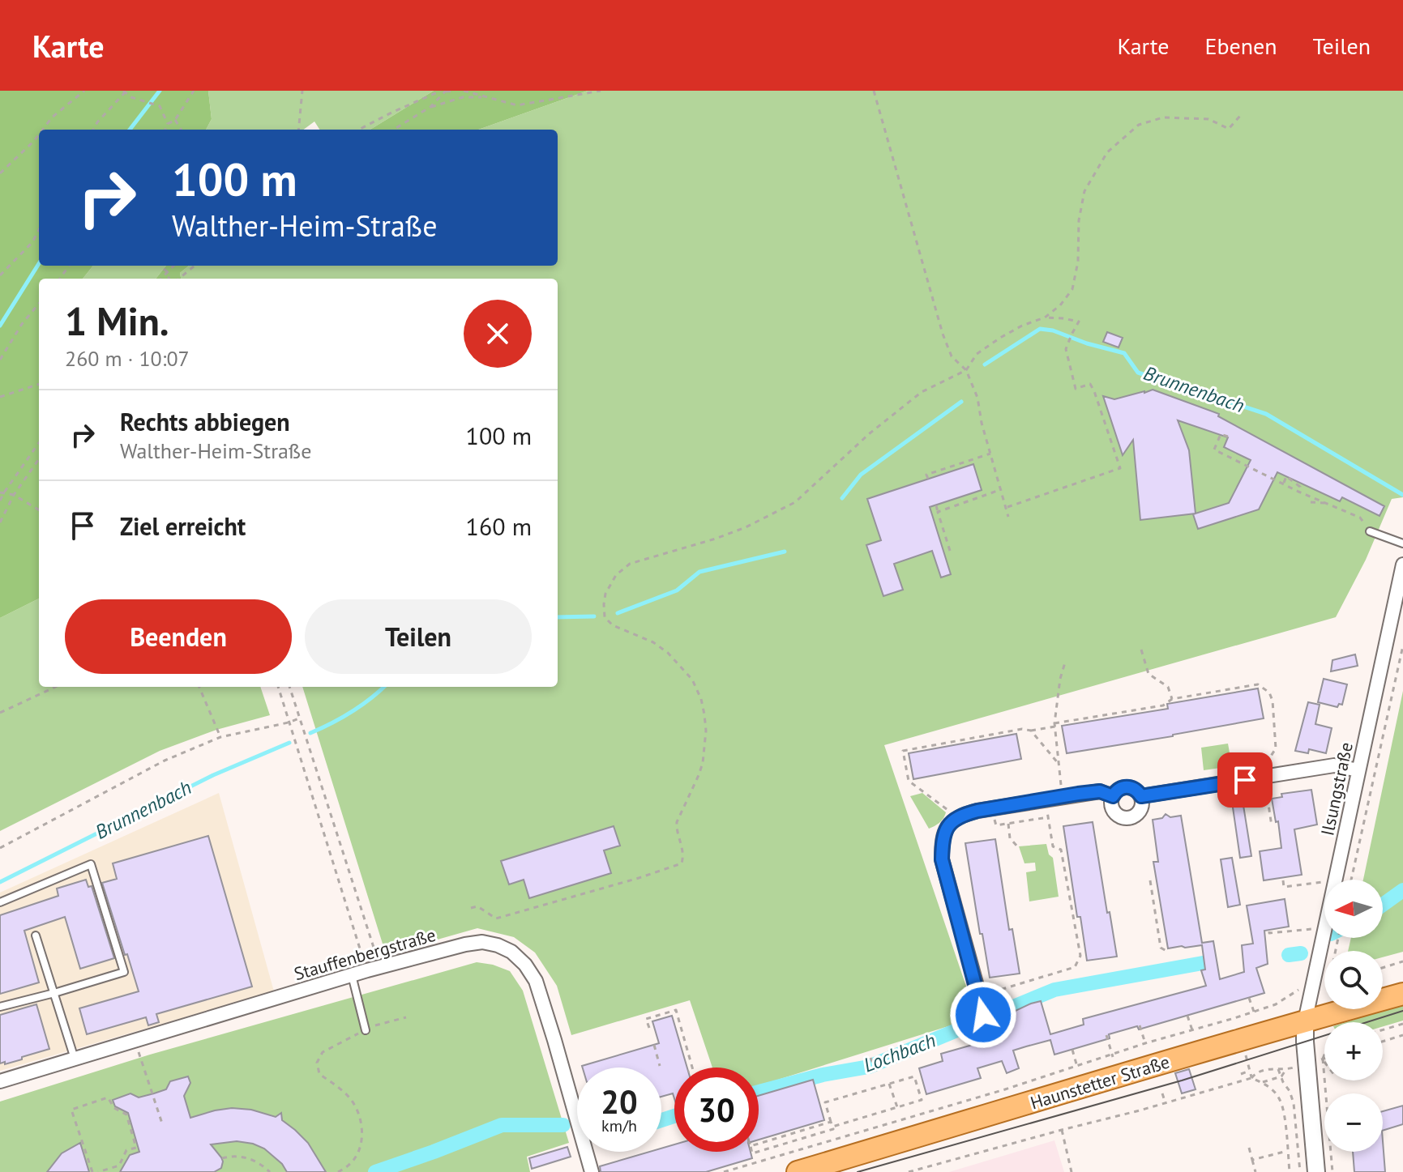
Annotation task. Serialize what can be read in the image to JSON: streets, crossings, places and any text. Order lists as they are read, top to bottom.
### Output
{
  "streets": {
    "main road": ["Haunstetter Straße"],
    "street": ["Ilsungstraße", "Stauffenbergstraße"]
  },
  "crossings": [
    ["Ilsungstraße", "Haunstetter Straße"]
  ],
  "water": ["Brunnenbach", "Lochbach"],
  "north": "left",
  "page": {
    "header": "Karte",
    "nav": ["Karte", "Ebenen", "Teilen"],
    "turn": ["100 m", "Walther-Heim-Straße"],
    "heading": ["1 Min.", "260 m · 10:07"],
    "list": [
      {
        "name": "Rechts abbiegen",
        "note": "Walther-Heim-Straße",
        "value": "100 m"
      },
      {
        "name": "Ziel erreicht",
        "value": "160 m"
      }
    ],
    "buttons": ["Beenden", "Teilen"],
    "map_buttons": ["+", "−"],
    "speed": "20 km/h",
    "limit": "30"
  }
}
